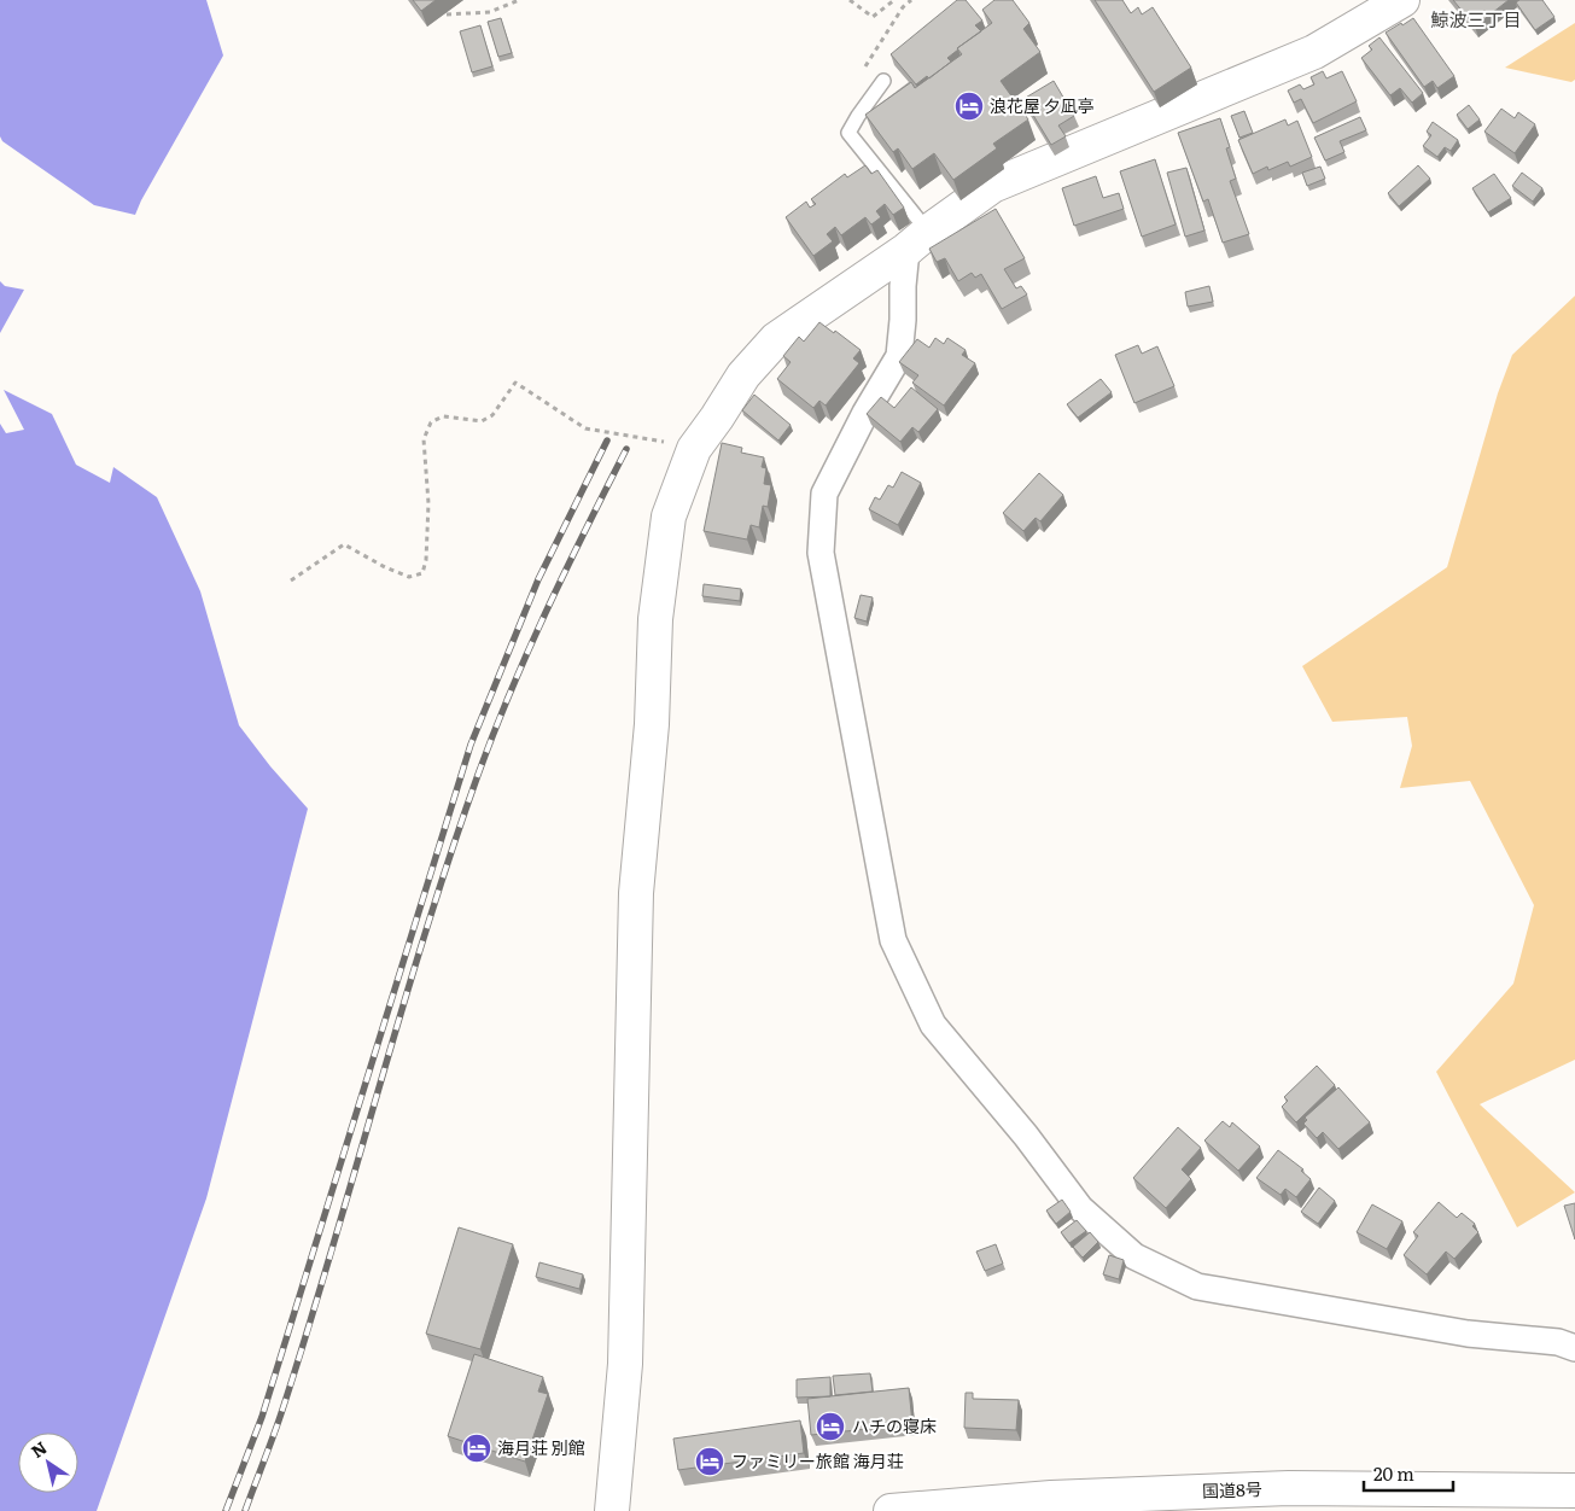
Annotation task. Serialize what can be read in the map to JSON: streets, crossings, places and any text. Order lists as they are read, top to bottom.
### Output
{
  "streets": {
    "main road": ["国道8号"]
  },
  "districts": ["鯨波三丁目"],
  "places": {
    "hotel": [
      "浪花屋 夕凪亭",
      "ハチの寝床",
      "海月荘 別館",
      "ファミリー旅館 海月荘"
    ]
  },
  "scale_bar": "20 m",
  "north": "top left"
}
